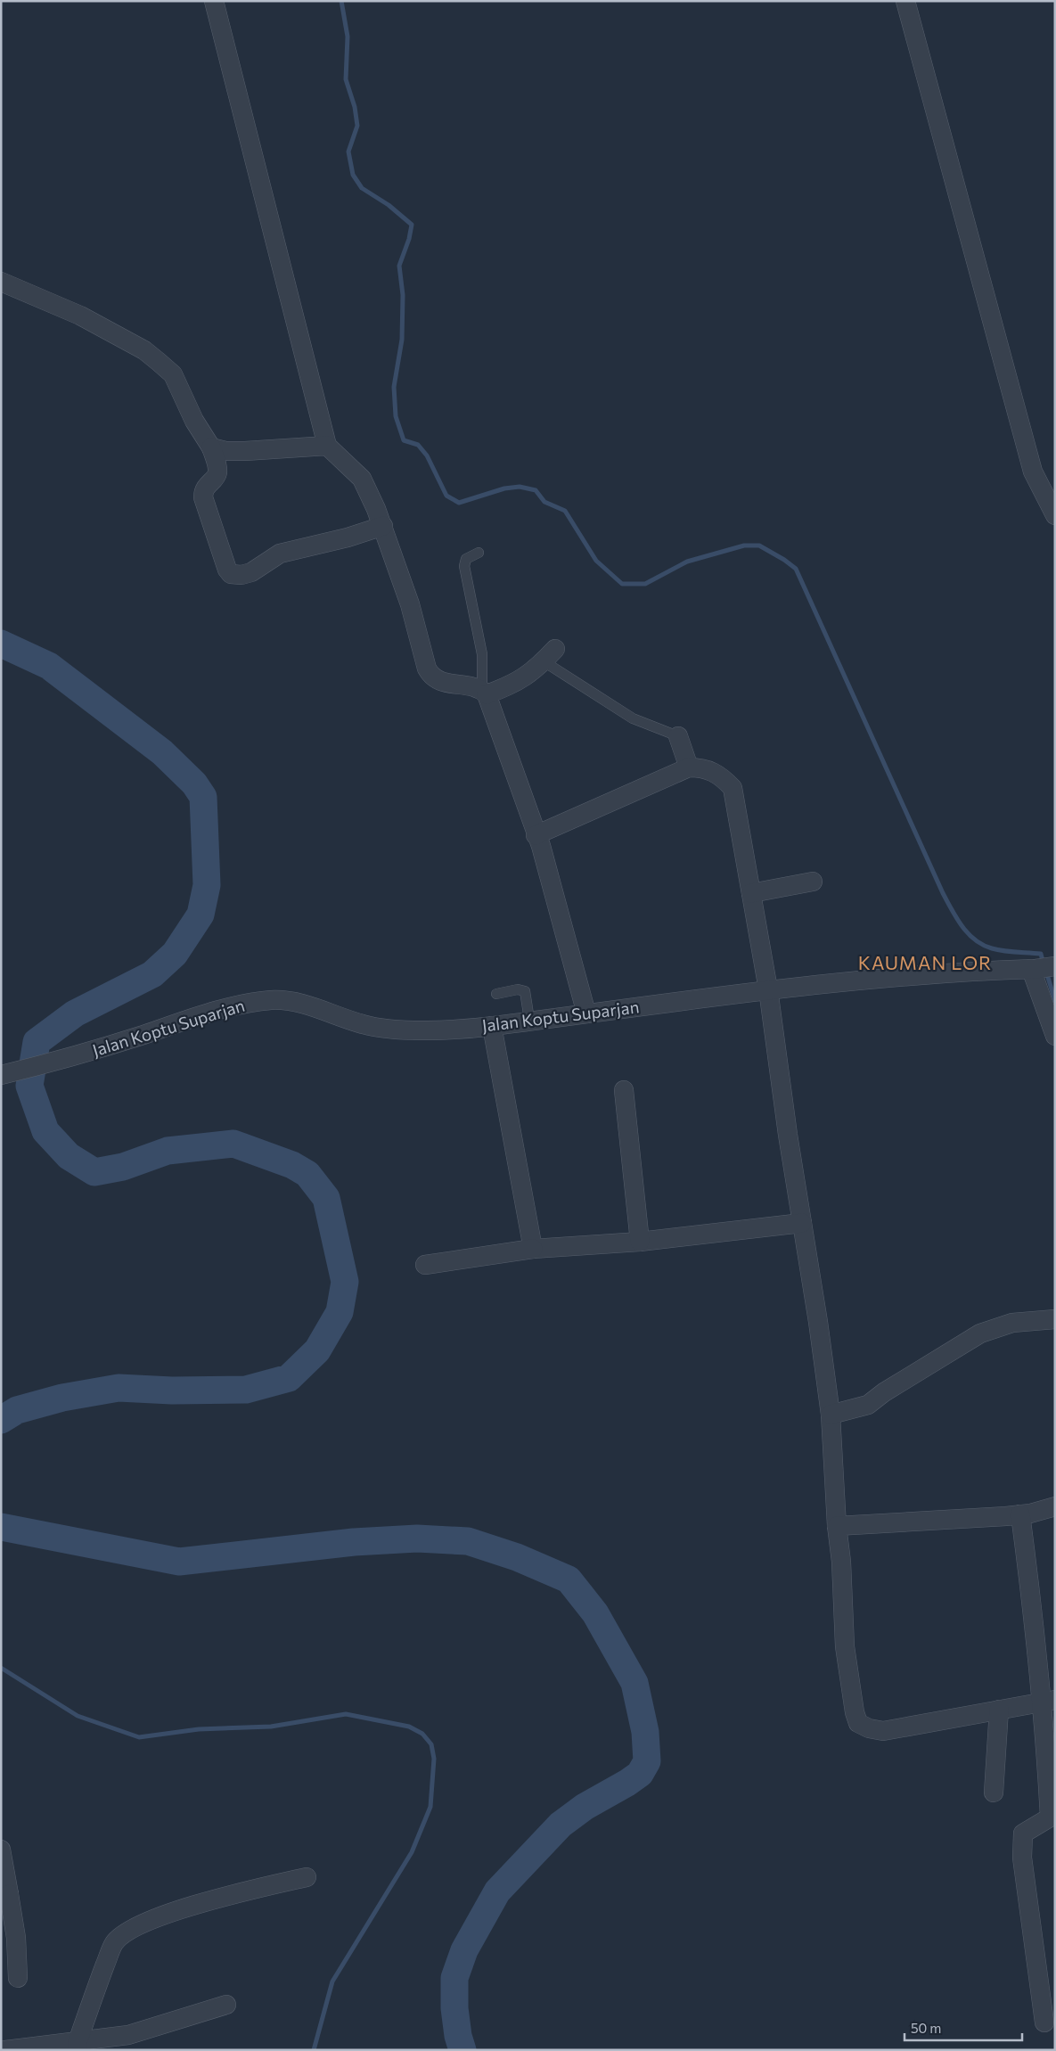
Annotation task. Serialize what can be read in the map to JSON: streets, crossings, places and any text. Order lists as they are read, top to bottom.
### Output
{
  "streets": {
    "street": ["Jalan Koptu Suparjan"]
  },
  "districts": ["KAUMAN LOR"],
  "scale_bar": "50 m"
}
